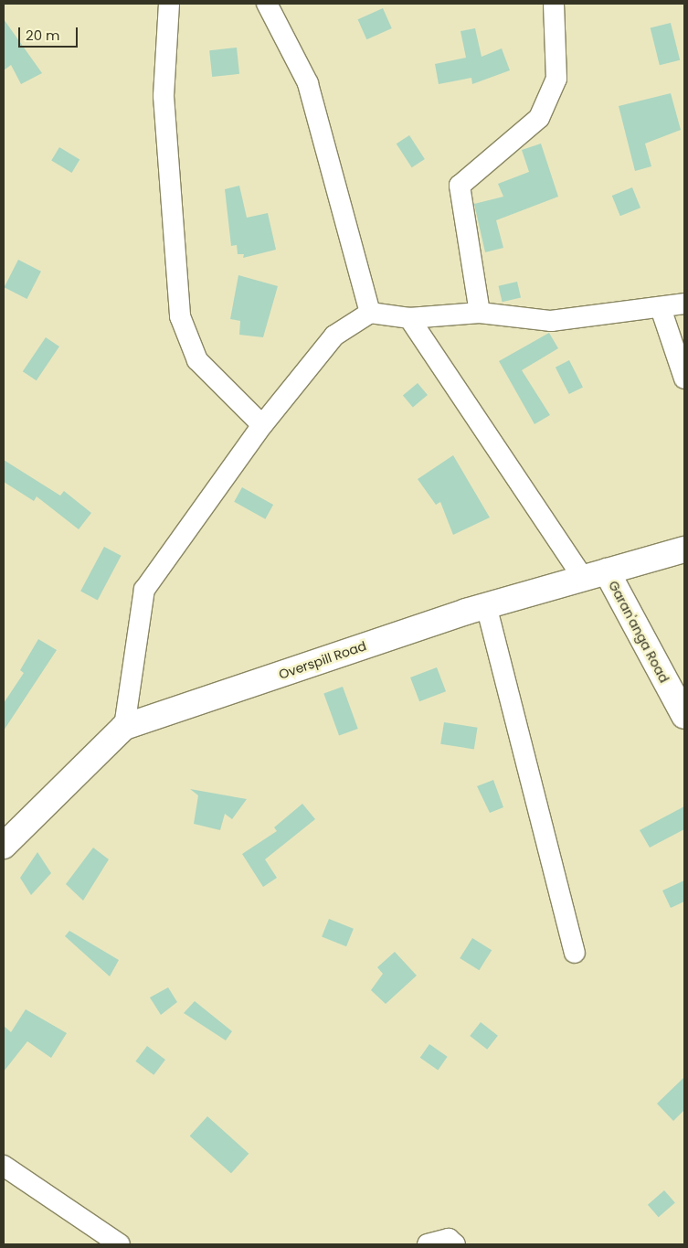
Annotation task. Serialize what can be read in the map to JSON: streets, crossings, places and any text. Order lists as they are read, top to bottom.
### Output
{
  "streets": {
    "street": ["Garan'anga Road", "Overspill Road"]
  },
  "crossings": [
    ["Garan'anga Road", "Overspill Road"]
  ],
  "scale_bar": "20 m"
}
